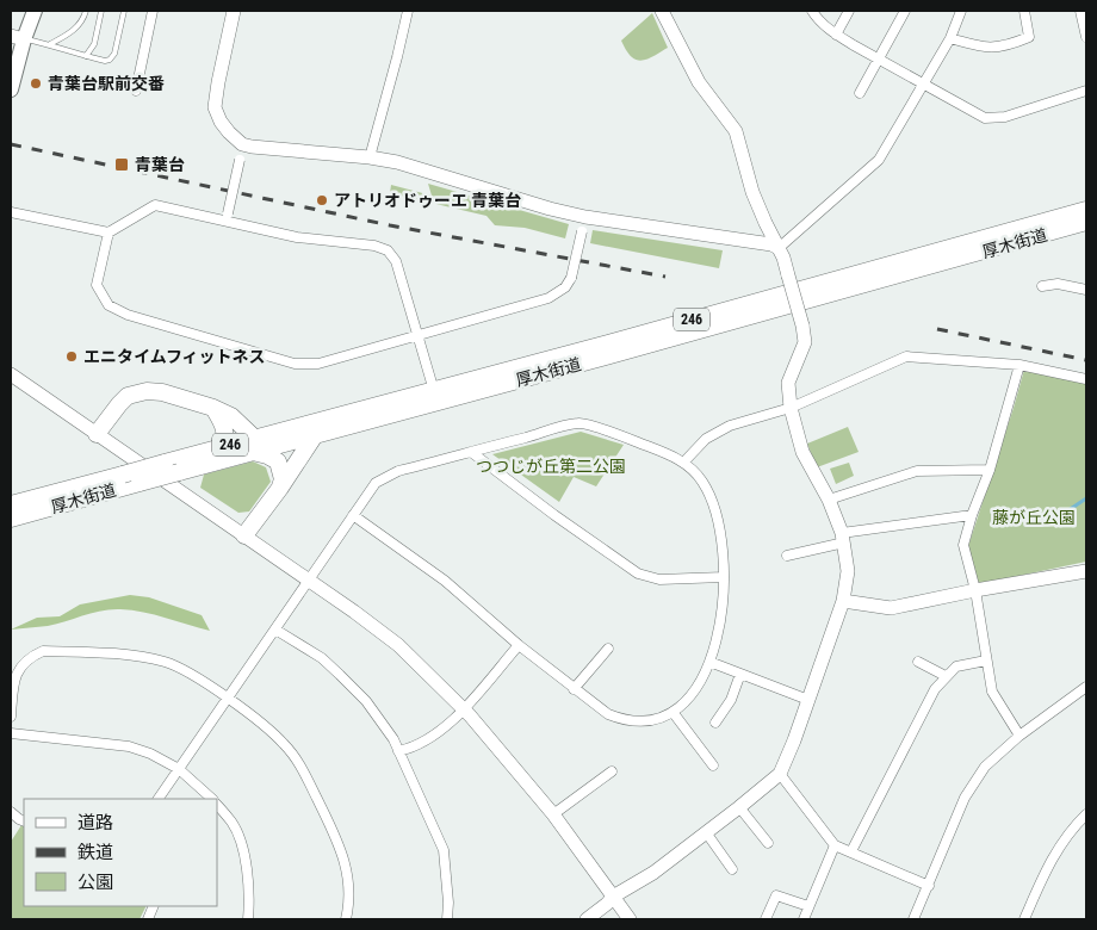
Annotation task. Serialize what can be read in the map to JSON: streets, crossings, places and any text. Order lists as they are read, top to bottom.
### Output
{
  "streets": {
    "highway": ["厚木街道", "246"]
  },
  "parks": ["つつじが丘第二公園", "藤が丘公園"],
  "places": {
    "other": ["青葉台駅前交番", "アトリオドゥーエ 青葉台", "エニタイムフィットネス"],
    "transit": ["青葉台"]
  },
  "legend": ["道路", "鉄道", "公園"]
}
